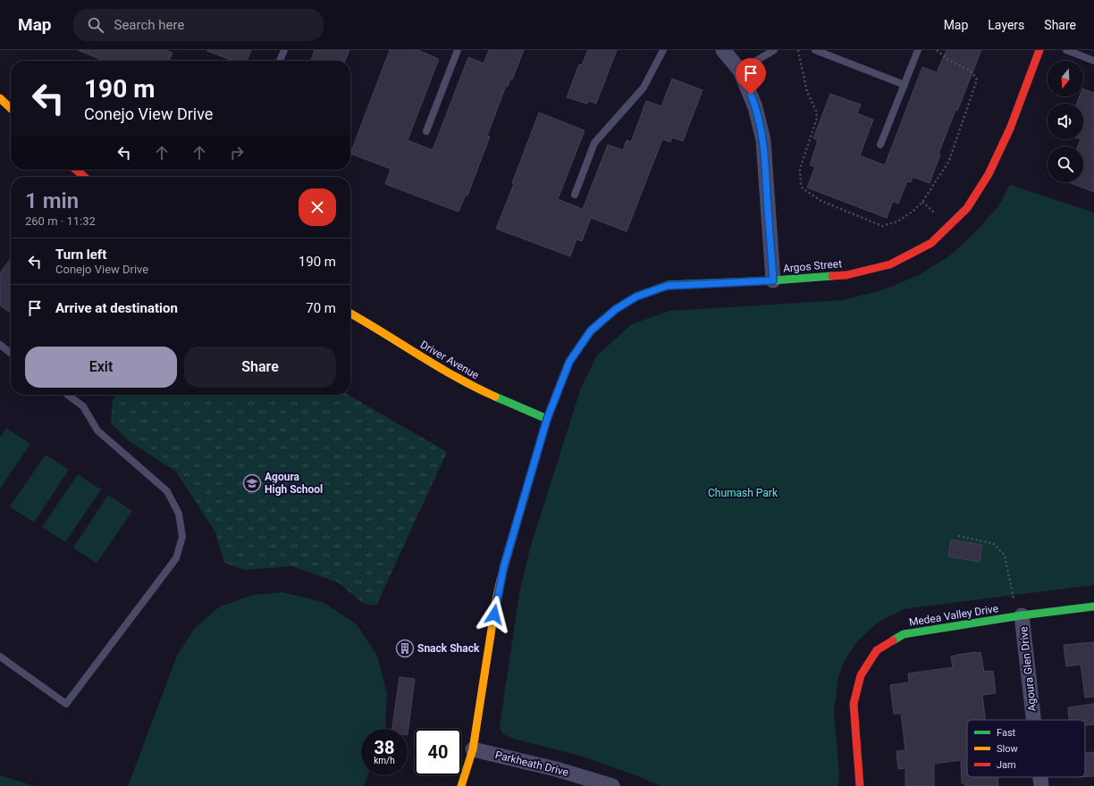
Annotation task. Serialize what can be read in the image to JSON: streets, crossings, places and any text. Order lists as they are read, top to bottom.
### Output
{
  "streets": {
    "street": [
      "Argos Street",
      "Driver Avenue",
      "Medea Valley Drive",
      "Agoura Glen Drive",
      "Parkheath Drive"
    ]
  },
  "crossings": [
    ["Argos Street", "Driver Avenue"],
    ["Argos Street", "Parkheath Drive"],
    ["Medea Valley Drive", "Agoura Glen Drive"]
  ],
  "parks": ["Chumash Park"],
  "places": {
    "school or university": ["Agoura High School"],
    "building": ["Snack Shack"]
  },
  "legend": ["Fast", "Slow", "Jam"],
  "north": "bottom",
  "page": {
    "header": "Map",
    "search": "Search here",
    "nav": ["Map", "Layers", "Share"],
    "turn": ["190 m", "Conejo View Drive"],
    "heading": ["1 min", "260 m · 11:32"],
    "list": [
      {
        "name": "Turn left",
        "note": "Conejo View Drive",
        "value": "190 m"
      },
      {
        "name": "Arrive at destination",
        "value": "70 m"
      }
    ],
    "buttons": ["Exit", "Share"],
    "speed": "38 km/h",
    "limit": "40"
  }
}
